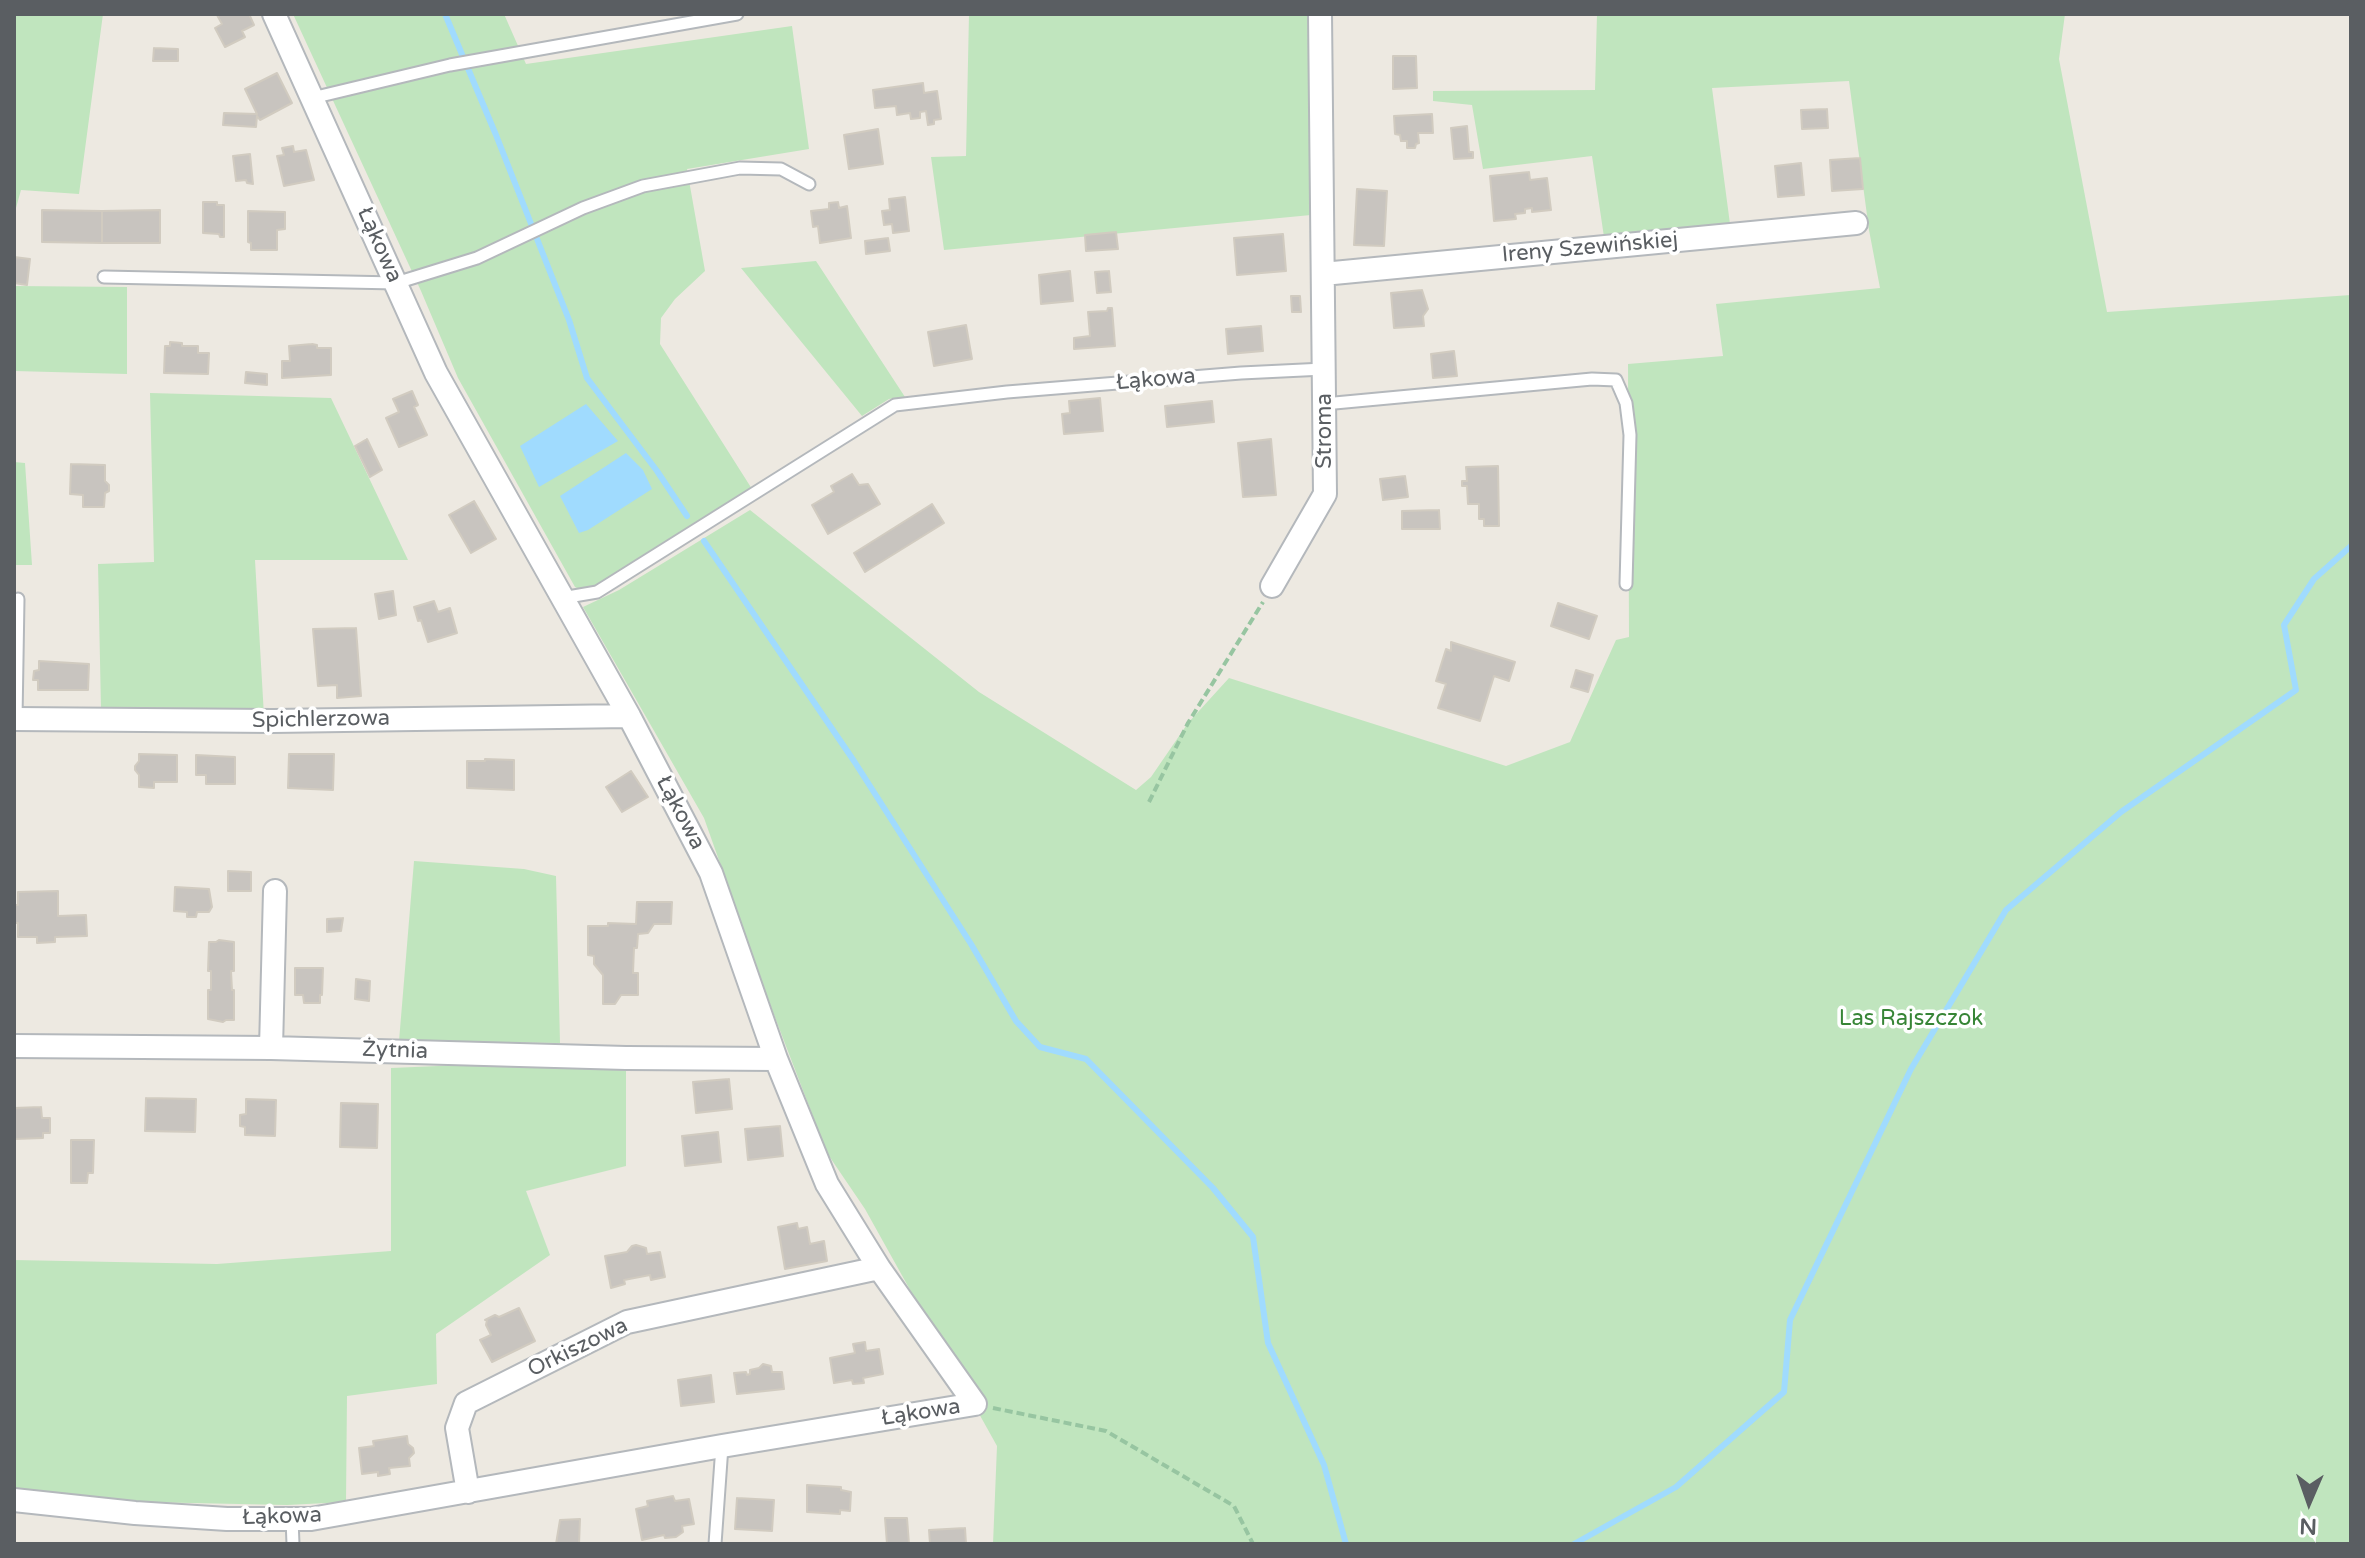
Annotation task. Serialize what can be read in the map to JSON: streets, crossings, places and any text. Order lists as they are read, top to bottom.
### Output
{
  "streets": {
    "street": [
      "Łąkowa",
      "Ireny Szewińskiej",
      "Stroma",
      "Spichlerzowa",
      "Żytnia",
      "Orkiszowa"
    ]
  },
  "crossings": [
    ["Łąkowa", "Stroma"],
    ["Łąkowa", "Spichlerzowa"],
    ["Łąkowa", "Żytnia"],
    ["Łąkowa", "Orkiszowa"],
    ["Ireny Szewińskiej", "Stroma"]
  ],
  "parks": ["Las Rajszczok"],
  "north": "bottom"
}
